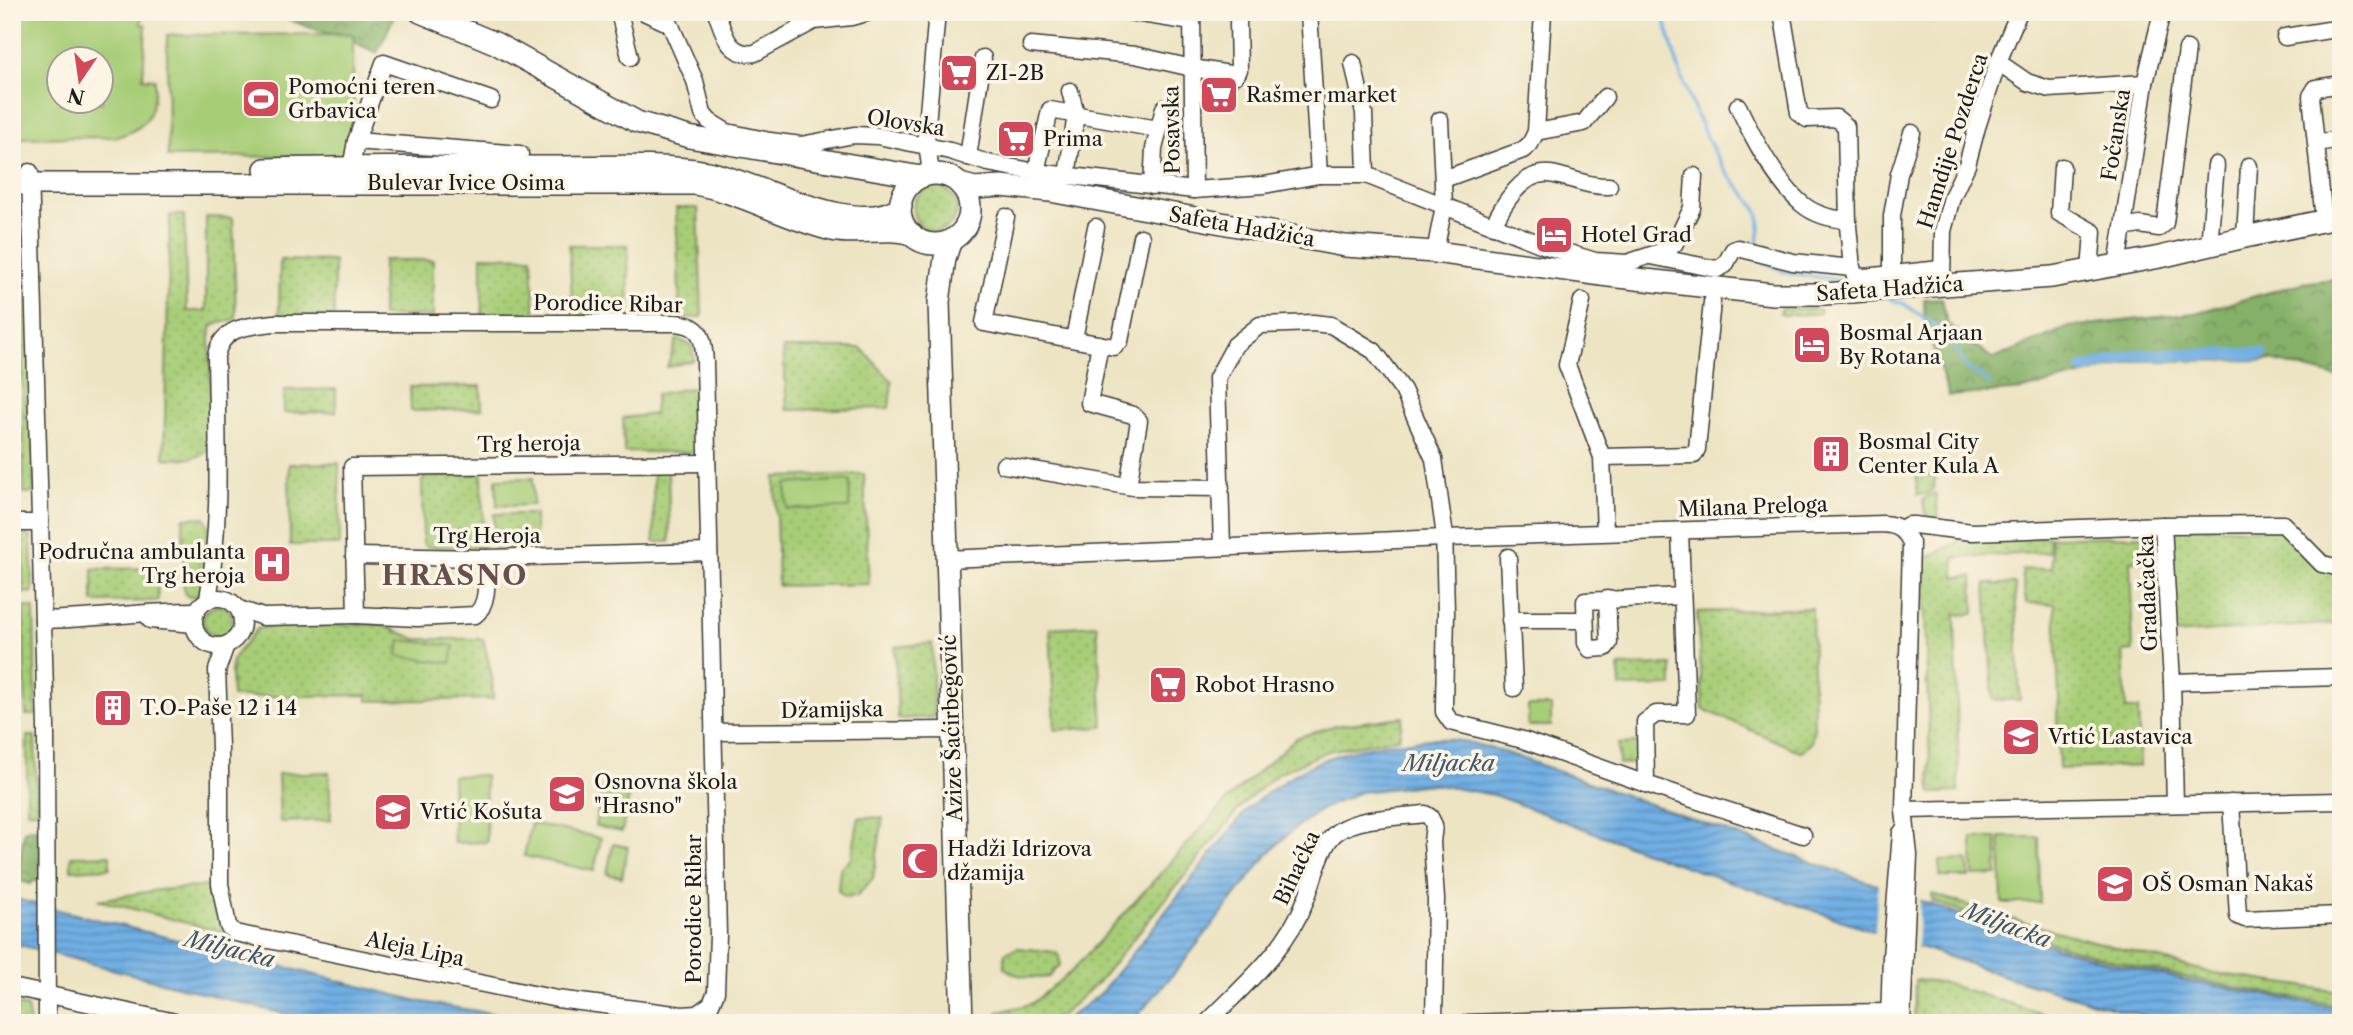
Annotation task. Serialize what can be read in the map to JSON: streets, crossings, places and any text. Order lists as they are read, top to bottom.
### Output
{
  "streets": {
    "main road": ["Bulevar Ivice Osima", "Safeta Hadžića", "Azize Šaćirbegović"],
    "street": [
      "Olovska",
      "Posavska",
      "Fočanska",
      "Hamdije Pozderca",
      "Porodice Ribar",
      "Trg heroja",
      "Milana Preloga",
      "Trg Heroja",
      "Gradačačka",
      "Džamijska",
      "Bihaćka",
      "Aleja Lipa"
    ]
  },
  "crossings": [
    ["Olovska", "Posavska"],
    ["Fočanska", "Safeta Hadžića"],
    ["Hamdije Pozderca", "Safeta Hadžića"],
    ["Bulevar Ivice Osima", "Safeta Hadžića"],
    ["Bulevar Ivice Osima", "Azize Šaćirbegović"],
    ["Safeta Hadžića", "Azize Šaćirbegović"],
    ["Porodice Ribar", "Trg heroja"],
    ["Porodice Ribar", "Trg Heroja"],
    ["Porodice Ribar", "Džamijska"],
    ["Porodice Ribar", "Aleja Lipa"],
    ["Trg heroja", "Trg Heroja"],
    ["Milana Preloga", "Gradačačka"],
    ["Džamijska", "Azize Šaćirbegović"]
  ],
  "districts": ["HRASNO"],
  "water": ["Miljacka"],
  "places": {
    "supermarket": [
      "ZI-2B",
      "Rašmer market",
      "Prima",
      "Robot Hrasno"
    ],
    "sports": ["Pomoćni teren Grbavica"],
    "hotel": ["Hotel Grad", "Bosmal Arjaan By Rotana"],
    "building": ["Bosmal City Center Kula A", "T.O-Paše 12 i 14"],
    "hospital": ["Područna ambulanta Trg heroja"],
    "school or university": [
      "Vrtić Lastavica",
      "Osnovna škola \"Hrasno\"",
      "Vrtić Košuta",
      "OŠ Osman Nakaš"
    ],
    "mosque": ["Hadži Idrizova džamija"]
  },
  "north": "bottom"
}
